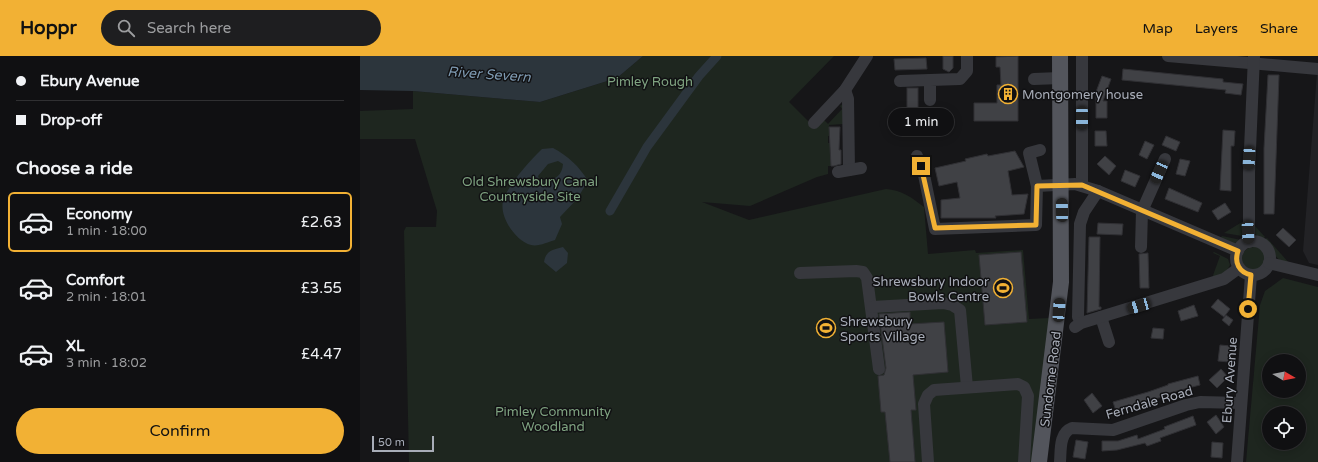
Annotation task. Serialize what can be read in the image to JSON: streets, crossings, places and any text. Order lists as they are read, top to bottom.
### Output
{
  "streets": {
    "main road": ["Sundorne Road"],
    "street": ["Ebury Avenue", "Ferndale Road"]
  },
  "crossings": [
    ["Sundorne Road", "Ferndale Road"],
    ["Ebury Avenue", "Ferndale Road"]
  ],
  "water": ["River Severn"],
  "parks": ["Pimley Rough", "Old Shrewsbury Canal Countryside Site", "Pimley Community Woodland"],
  "places": {
    "building": ["Montgomery house"],
    "sports": ["Shrewsbury Indoor Bowls Centre", "Shrewsbury Sports Village"]
  },
  "scale_bar": "50 m",
  "north": "right",
  "page": {
    "header": "Hoppr",
    "search": "Search here",
    "nav": ["Map", "Layers", "Share"],
    "banner": ["Ebury Avenue", "Drop-off"],
    "bubble": "1 min",
    "heading": "Choose a ride",
    "list": [
      {
        "name": "Economy",
        "note": "1 min · 18:00",
        "value": "£2.63"
      },
      {
        "name": "Comfort",
        "note": "2 min · 18:01",
        "value": "£3.55"
      },
      {
        "name": "XL",
        "note": "3 min · 18:02",
        "value": "£4.47"
      }
    ],
    "buttons": "Confirm",
    "scale": "50 m"
  }
}
